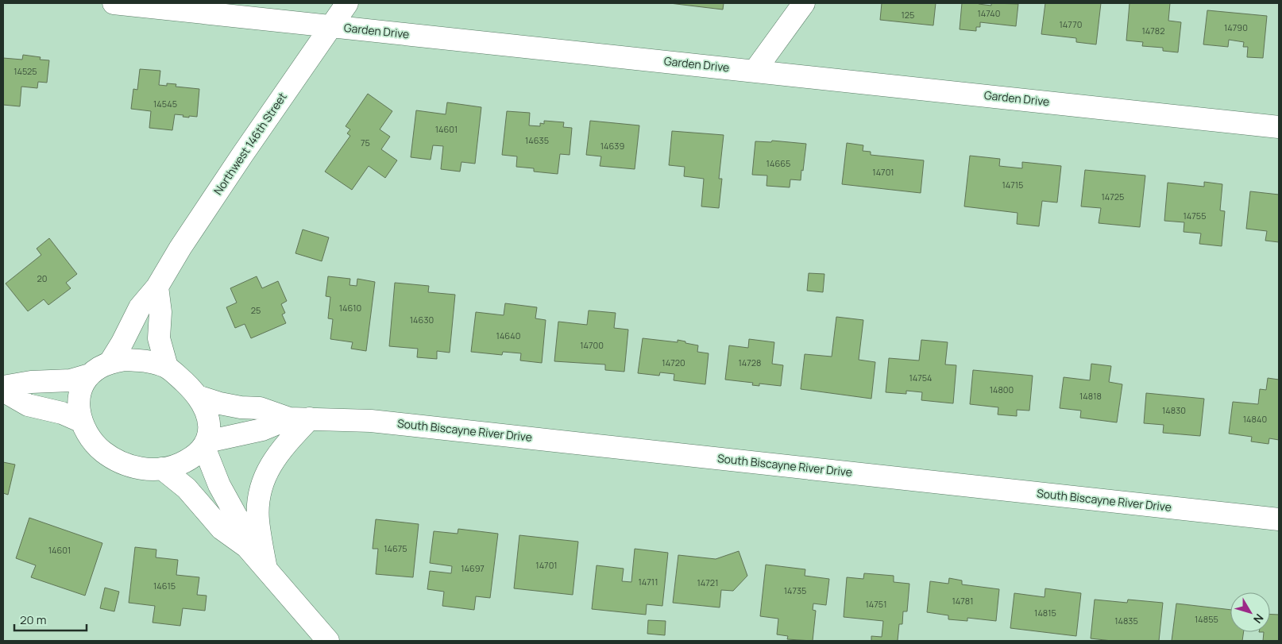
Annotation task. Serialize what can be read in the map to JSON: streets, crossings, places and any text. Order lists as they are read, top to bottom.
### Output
{
  "streets": {
    "street": ["Garden Drive", "Northwest 146th Street", "South Biscayne River Drive"]
  },
  "crossings": [
    ["Garden Drive", "Northwest 146th Street"],
    ["Northwest 146th Street", "South Biscayne River Drive"]
  ],
  "house_numbers": [
    "14740",
    "125",
    "14770",
    "14790",
    "14782",
    "14525",
    "14545",
    "14601",
    "14635",
    "75",
    "14639",
    "14665",
    "14701",
    "14715",
    "14725",
    "14755",
    "20",
    "14610",
    "25",
    "14630",
    "14640",
    "14700",
    "14720",
    "14728",
    "14754",
    "14800",
    "14818",
    "14830",
    "14840",
    "14675",
    "14601",
    "14701",
    "14697",
    "14711",
    "14721",
    "14615",
    "14735",
    "14781",
    "14751",
    "14815",
    "14855",
    "14835"
  ],
  "scale_bar": "20 m",
  "north": "bottom right"
}
